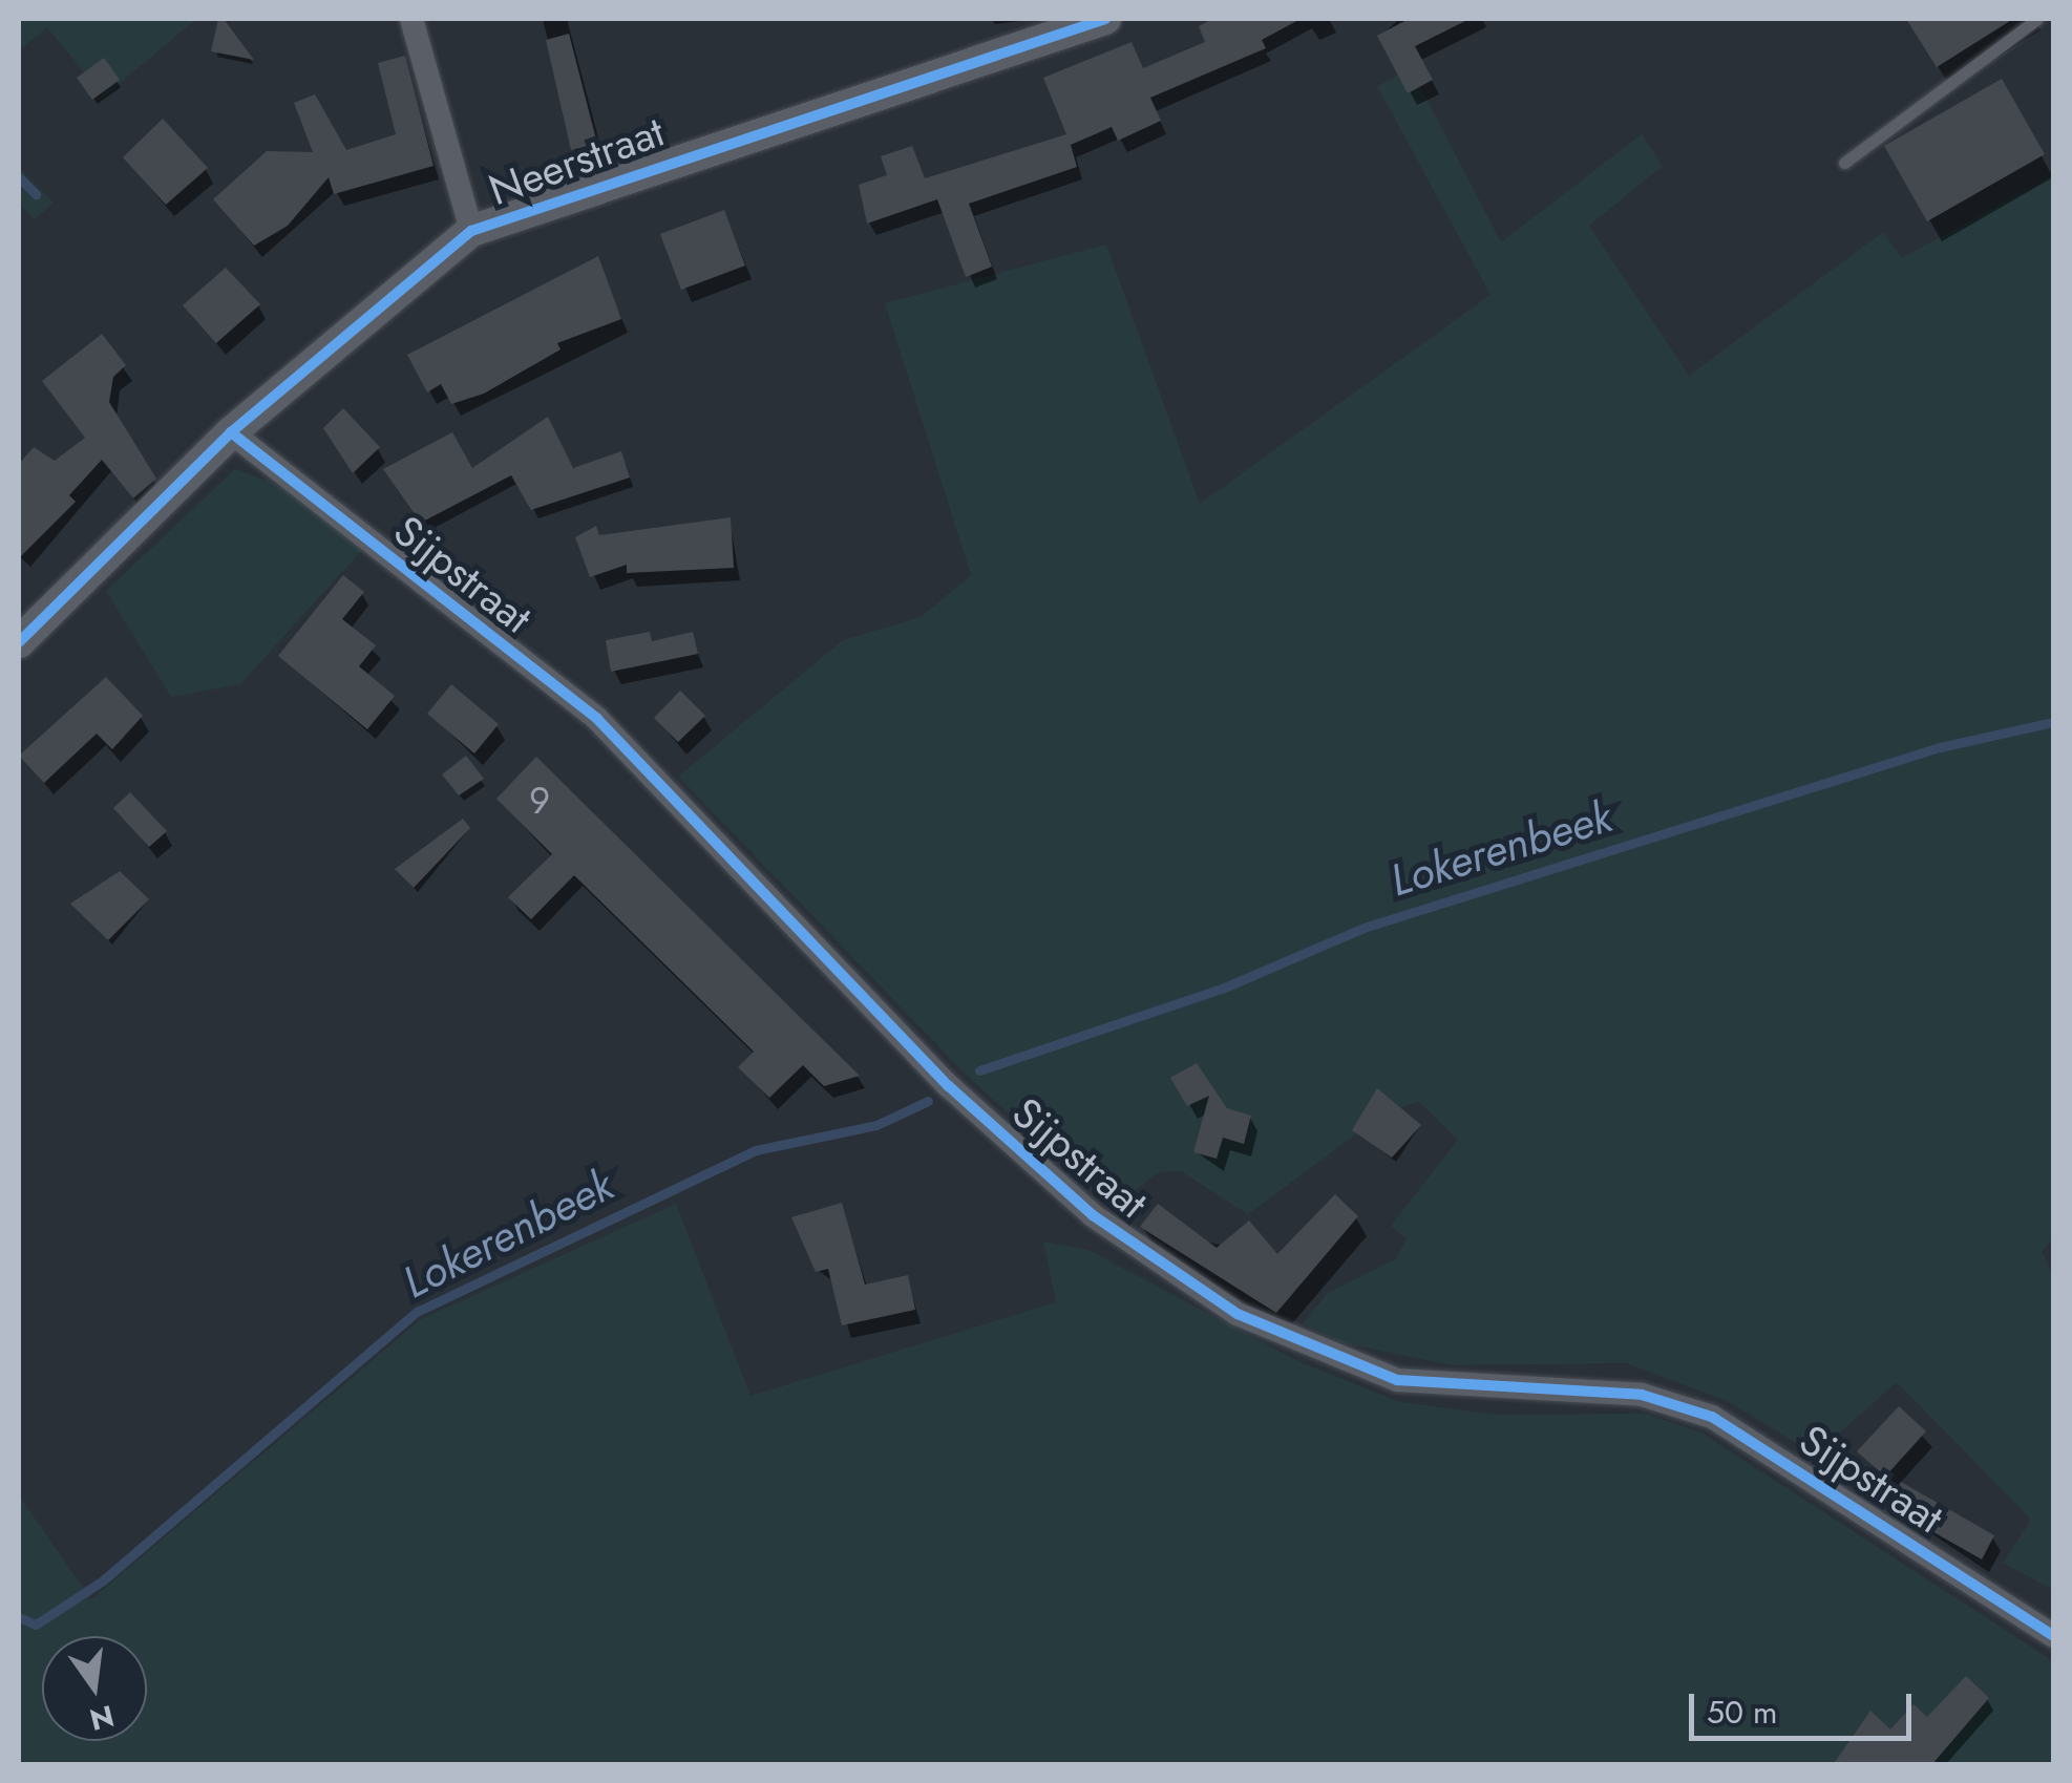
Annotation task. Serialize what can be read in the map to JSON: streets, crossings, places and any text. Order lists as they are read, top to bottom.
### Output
{
  "streets": {
    "street": ["Neerstraat", "Sijpstraat"]
  },
  "crossings": [
    ["Neerstraat", "Sijpstraat"]
  ],
  "water": ["Lokerenbeek"],
  "house_numbers": ["9"],
  "scale_bar": "50 m",
  "north": "bottom"
}
